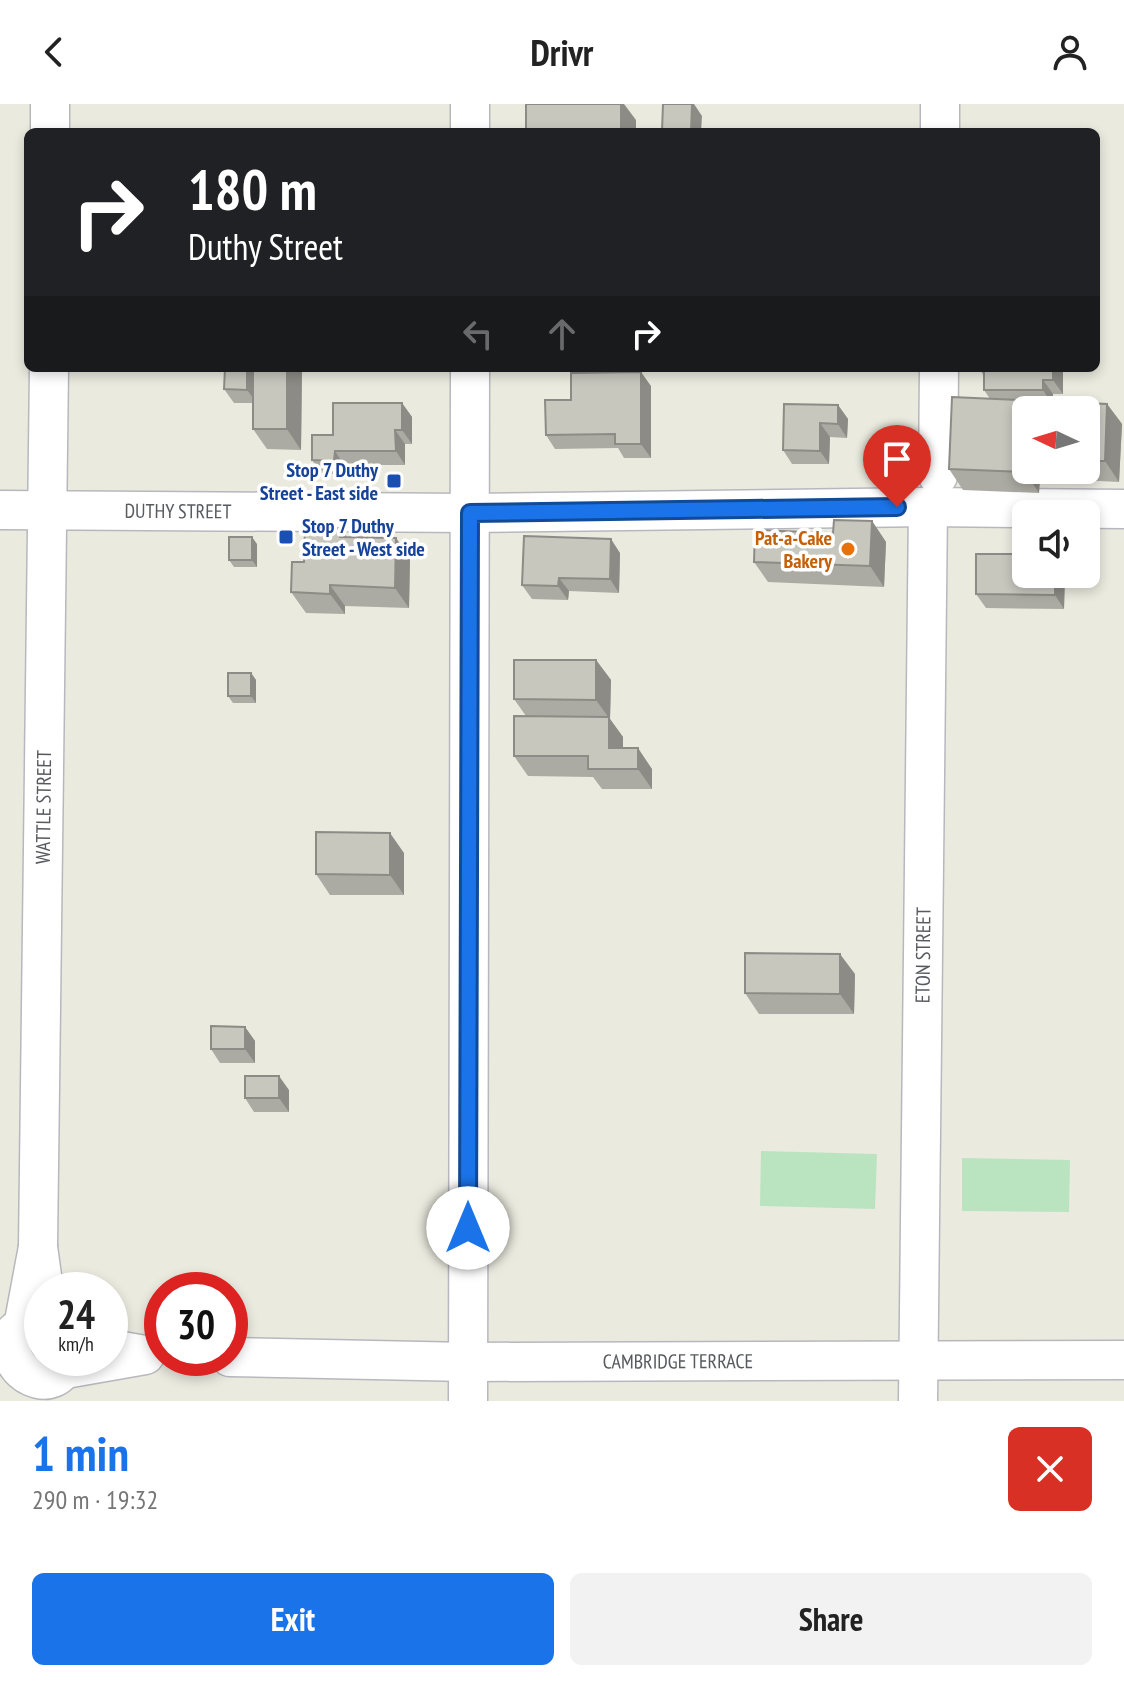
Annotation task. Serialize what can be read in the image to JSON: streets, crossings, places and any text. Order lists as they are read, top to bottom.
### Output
{
  "streets": {
    "street": [
      "DUTHY STREET",
      "WATTLE STREET",
      "ETON STREET",
      "CAMBRIDGE TERRACE"
    ]
  },
  "crossings": [
    ["DUTHY STREET", "WATTLE STREET"],
    ["DUTHY STREET", "ETON STREET"],
    ["ETON STREET", "CAMBRIDGE TERRACE"]
  ],
  "places": {
    "transit": ["Stop 7 Duthy Street - East side", "Stop 7 Duthy Street - West side"],
    "other": ["Pat-a-Cake Bakery"]
  },
  "north": "left",
  "page": {
    "header": "Drivr",
    "turn": ["180 m", "Duthy Street"],
    "speed": "24 km/h",
    "limit": "30",
    "heading": ["1 min", "290 m · 19:32"],
    "buttons": ["Exit", "Share"]
  }
}
